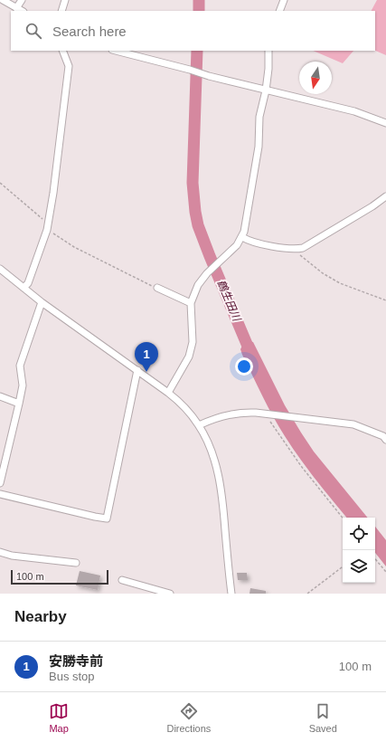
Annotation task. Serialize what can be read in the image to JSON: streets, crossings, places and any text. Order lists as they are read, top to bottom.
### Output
{
  "water": ["鶴生田川"],
  "scale_bar": "100 m",
  "north": "bottom",
  "page": {
    "search": "Search here",
    "pins": "1",
    "scale": "100 m",
    "heading": "Nearby",
    "list": [
      {
        "mark": "1",
        "name": "安勝寺前",
        "note": "Bus stop",
        "value": "100 m"
      }
    ],
    "nav": ["Map", "Directions", "Saved"]
  }
}
